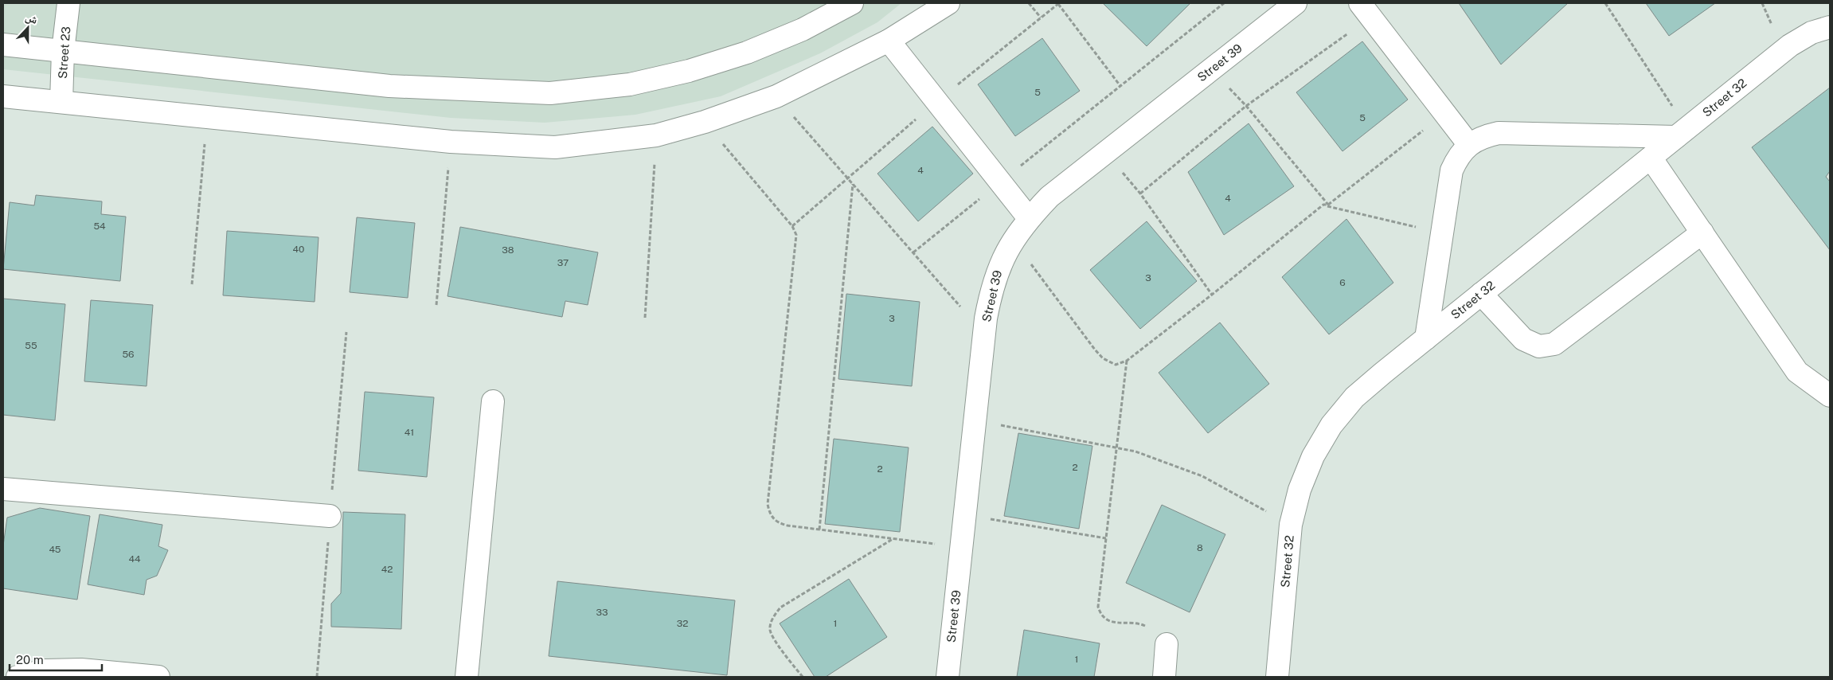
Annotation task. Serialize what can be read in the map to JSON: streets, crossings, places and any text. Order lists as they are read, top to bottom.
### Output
{
  "streets": {
    "street": ["Street 23", "Street 39", "Street 32"]
  },
  "house_numbers": [
    "5",
    "5",
    "4",
    "4",
    "54",
    "40",
    "38",
    "37",
    "3",
    "6",
    "3",
    "55",
    "56",
    "41",
    "2",
    "2",
    "8",
    "45",
    "44",
    "42",
    "33",
    "32",
    "1",
    "1"
  ],
  "scale_bar": "20 m",
  "north": "top"
}
